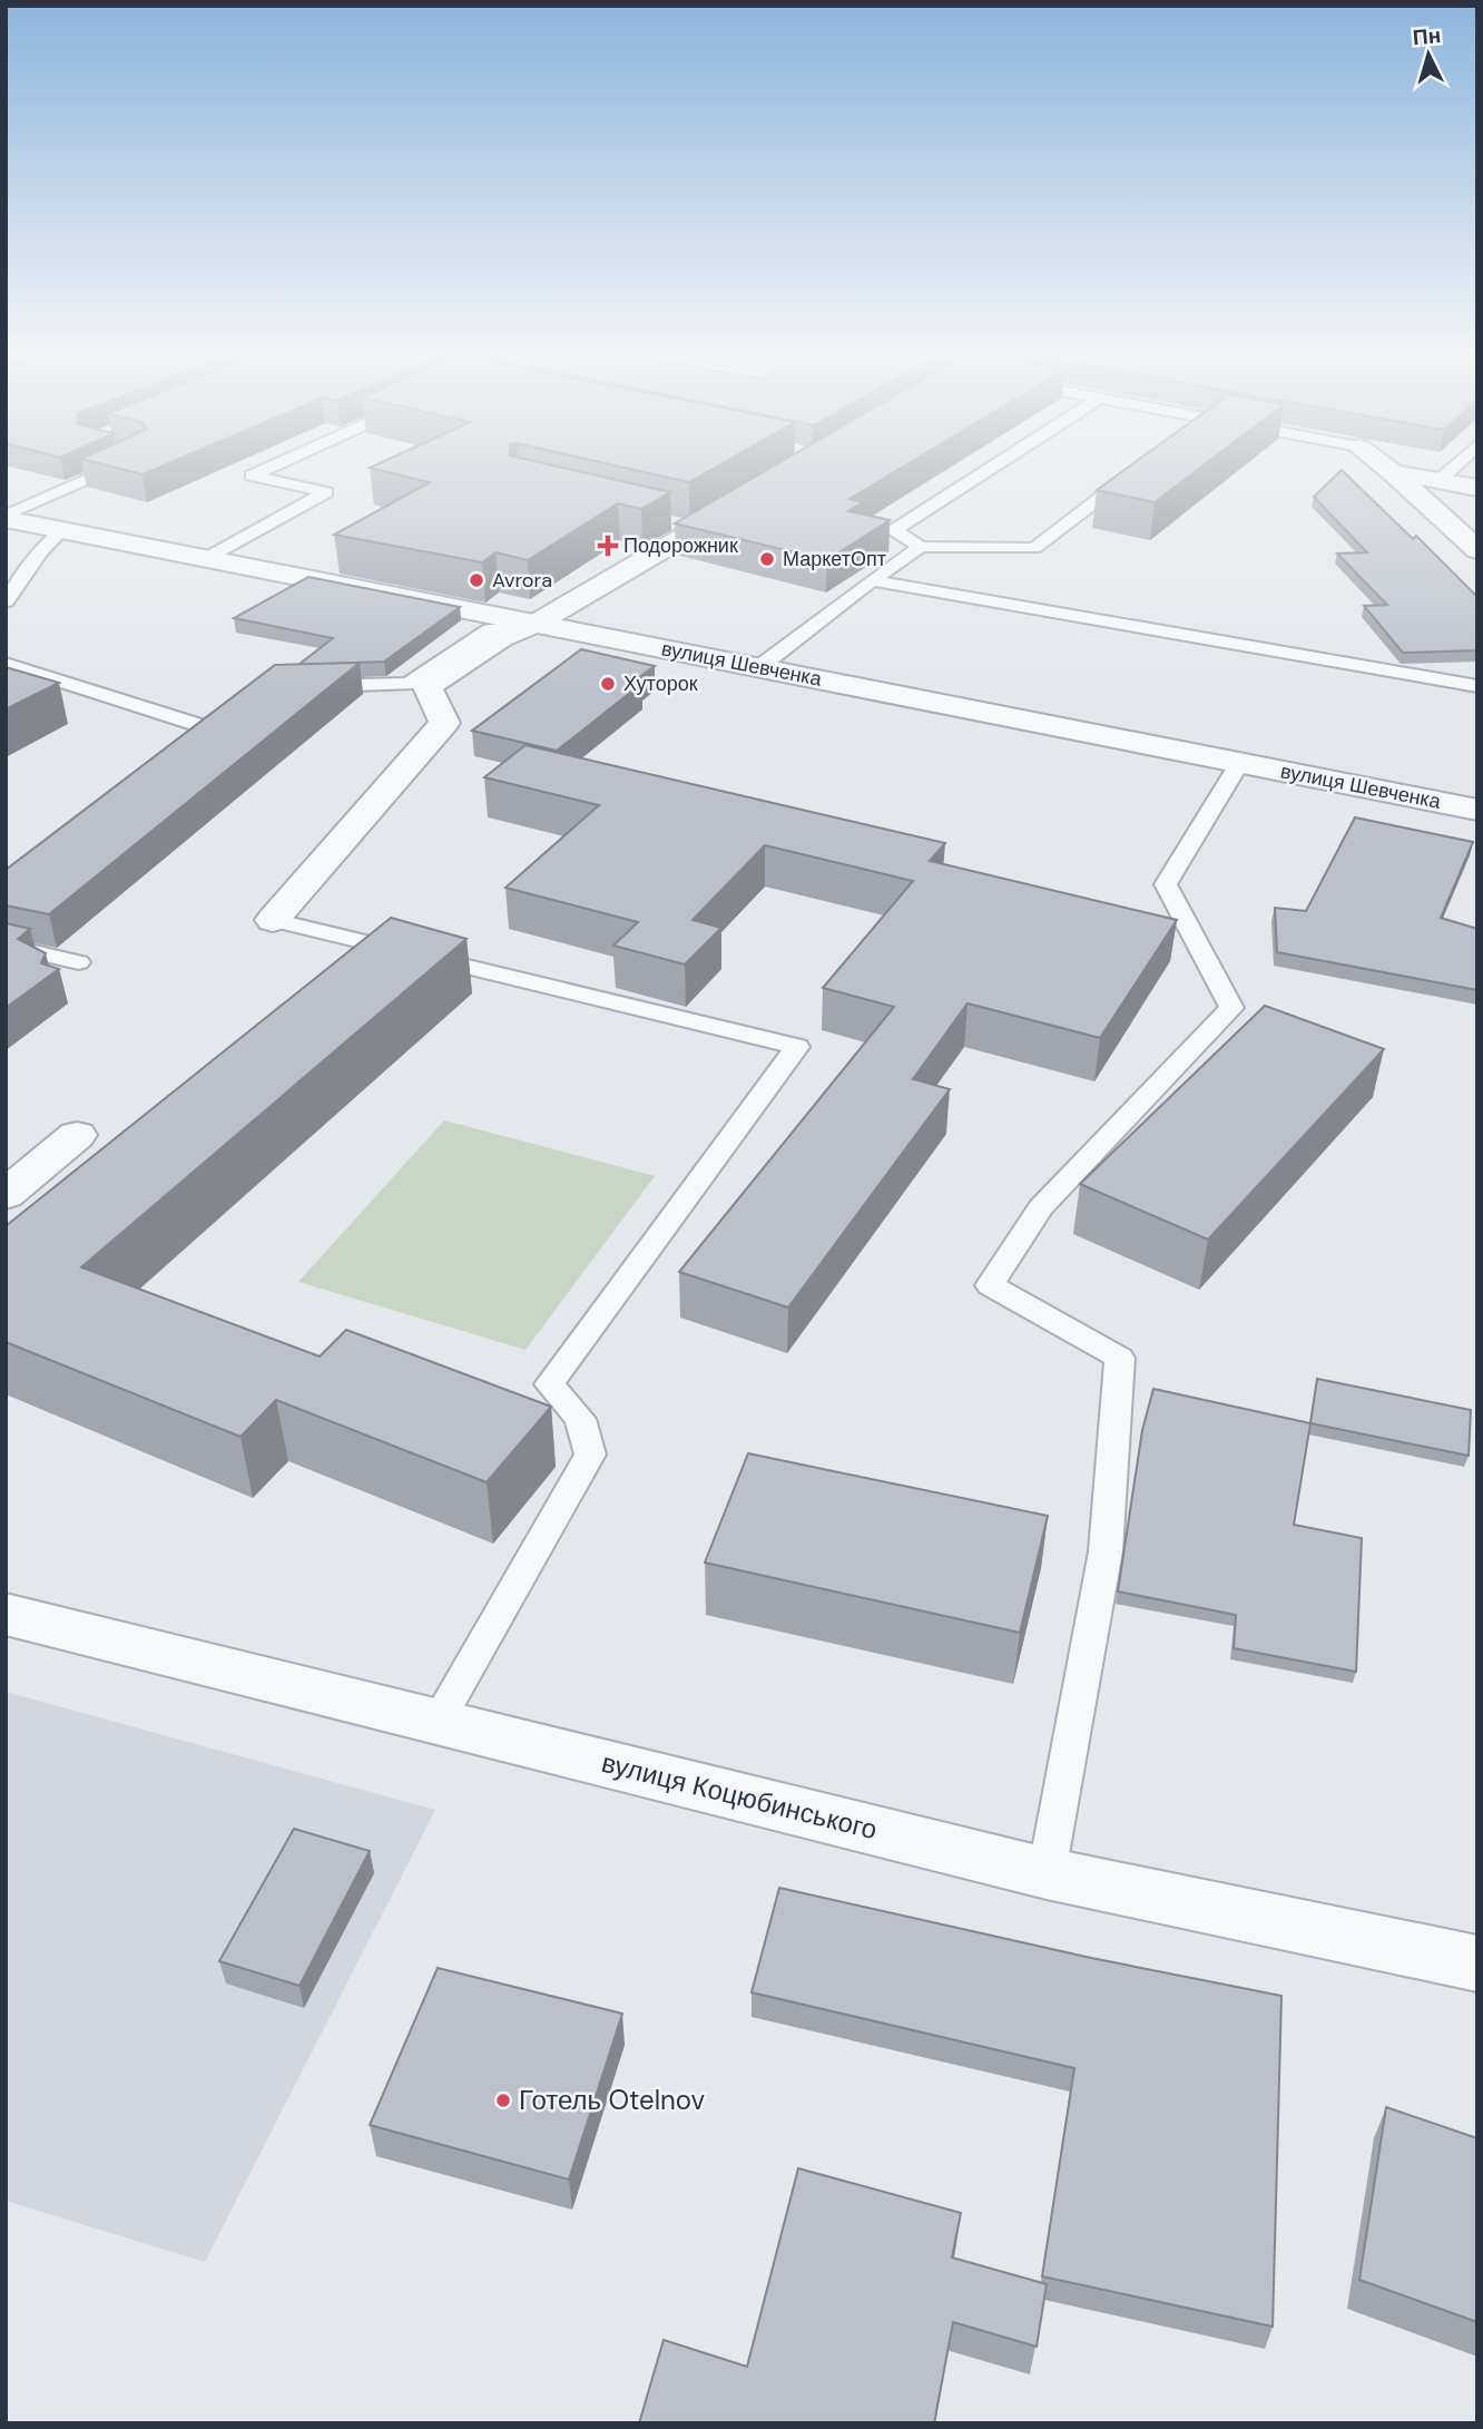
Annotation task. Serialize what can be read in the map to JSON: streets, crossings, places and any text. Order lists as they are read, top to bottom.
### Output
{
  "streets": {
    "street": ["вулиця Шевченка", "вулиця Коцюбинського"]
  },
  "places": {
    "health": ["Подорожник"],
    "other": [
      "МаркетОпт",
      "Avrora",
      "Хуторок",
      "Готель Otelnov"
    ]
  },
  "north": "top"
}
